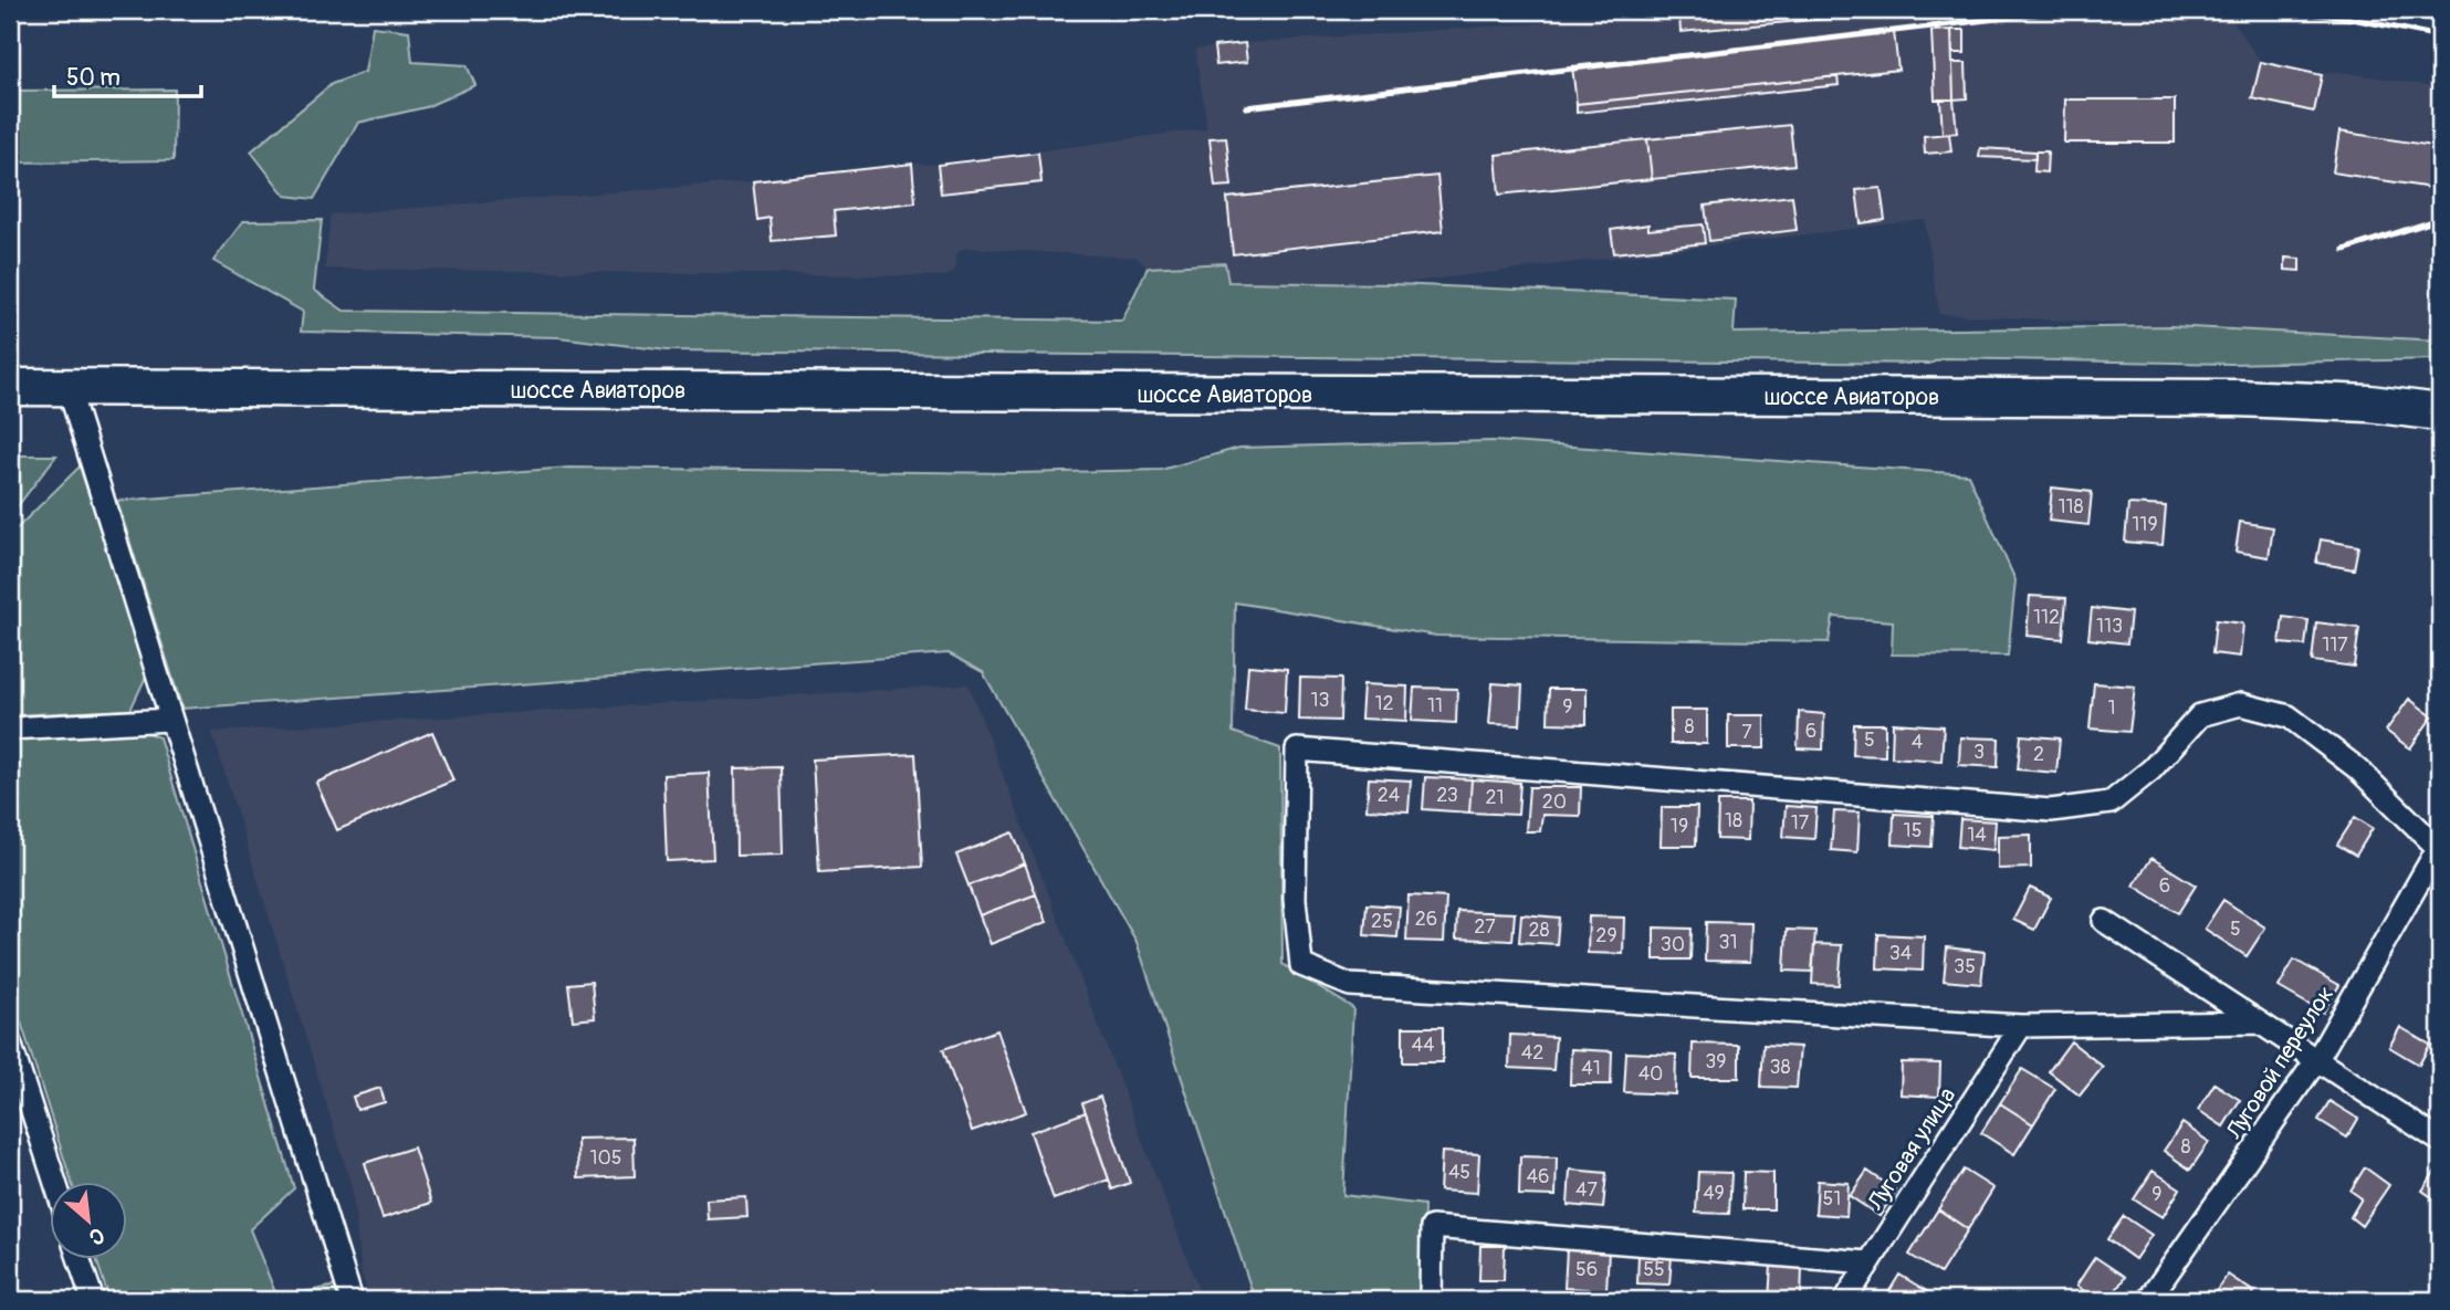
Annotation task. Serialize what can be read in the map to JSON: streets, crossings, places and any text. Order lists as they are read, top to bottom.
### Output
{
  "streets": {
    "main road": ["шоссе Авиаторов"],
    "street": ["Луговой переулок", "Луговая улица"]
  },
  "house_numbers": [
    "118",
    "119",
    "112",
    "113",
    "117",
    "13",
    "12",
    "11",
    "9",
    "1",
    "8",
    "6",
    "7",
    "5",
    "4",
    "3",
    "2",
    "24",
    "23",
    "21",
    "20",
    "18",
    "17",
    "19",
    "15",
    "14",
    "6",
    "26",
    "25",
    "27",
    "5",
    "28",
    "29",
    "31",
    "30",
    "34",
    "35",
    "44",
    "42",
    "39",
    "38",
    "41",
    "40",
    "8",
    "105",
    "45",
    "46",
    "47",
    "49",
    "9",
    "51",
    "56",
    "55"
  ],
  "scale_bar": "50 m",
  "north": "bottom right"
}
